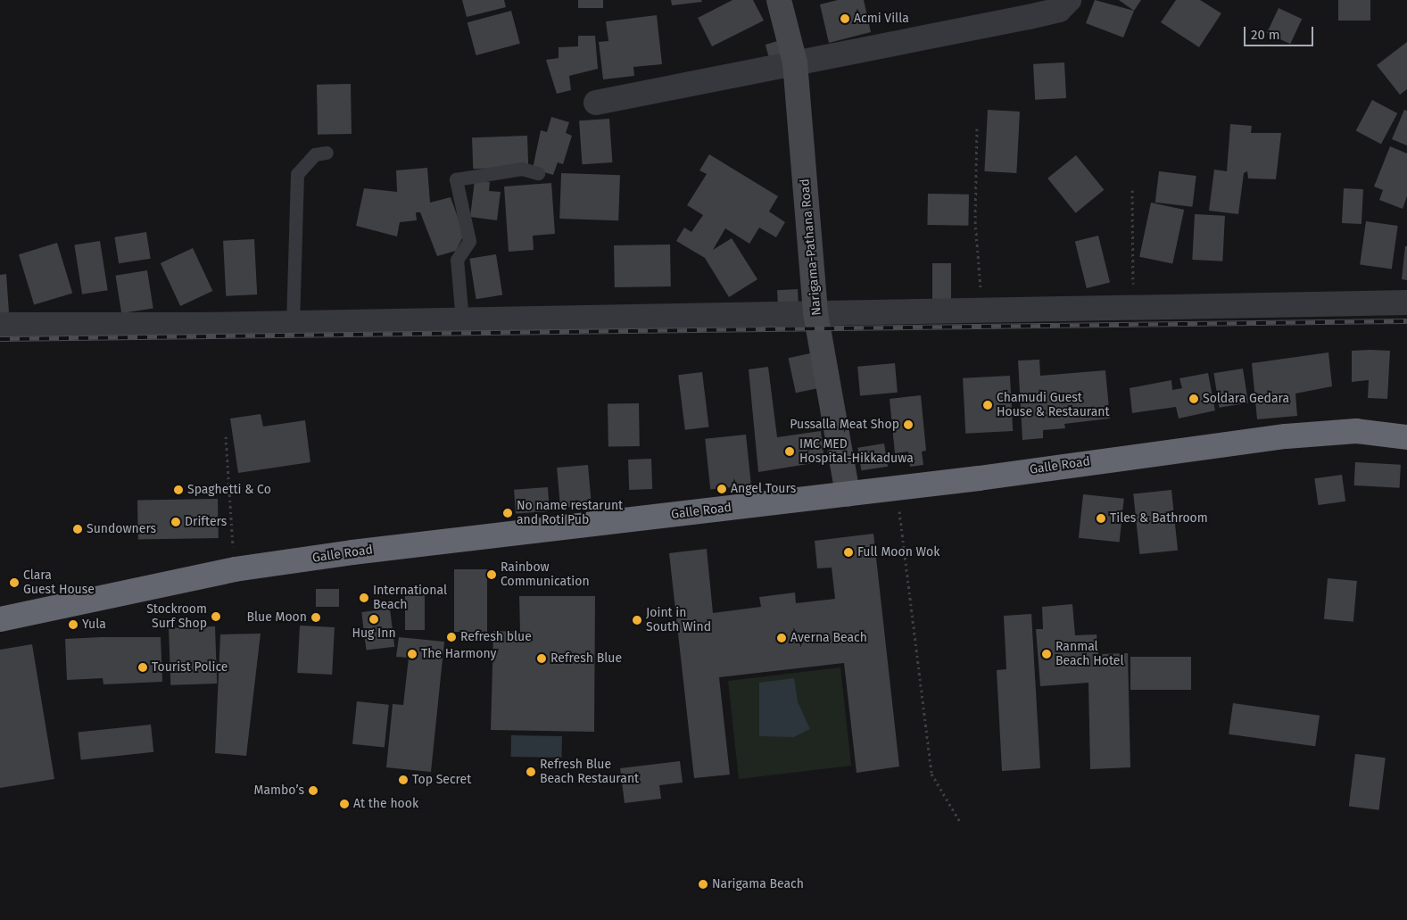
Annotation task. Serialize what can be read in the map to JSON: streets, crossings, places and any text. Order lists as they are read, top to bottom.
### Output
{
  "streets": {
    "highway": ["Galle Road"],
    "street": ["Narigama-Pathana Road"]
  },
  "crossings": [
    ["Narigama-Pathana Road", "Galle Road"]
  ],
  "places": [
    "Acmi Villa",
    "Soldara Gedara",
    "Chamudi Guest House & Restaurant",
    "Pussalla Meat Shop",
    "IMC MED Hospital-Hikkaduwa",
    "Angel Tours",
    "Spaghetti & Co",
    "No name restarunt and Roti Pub",
    "Tiles & Bathroom",
    "Drifters",
    "Sundowners",
    "Full Moon Wok",
    "Rainbow Communication",
    "Clara Guest House",
    "International Beach",
    "Stockroom Surf Shop",
    "Blue Moon",
    "Hug Inn",
    "Joint in South Wind",
    "Yula",
    "Refresh blue",
    "Averna Beach",
    "The Harmony",
    "Ranmal Beach Hotel",
    "Refresh Blue",
    "Tourist Police",
    "Refresh Blue Beach Restaurant",
    "Top Secret",
    "Mambo’s",
    "At the hook",
    "Narigama Beach"
  ],
  "scale_bar": "20 m"
}
